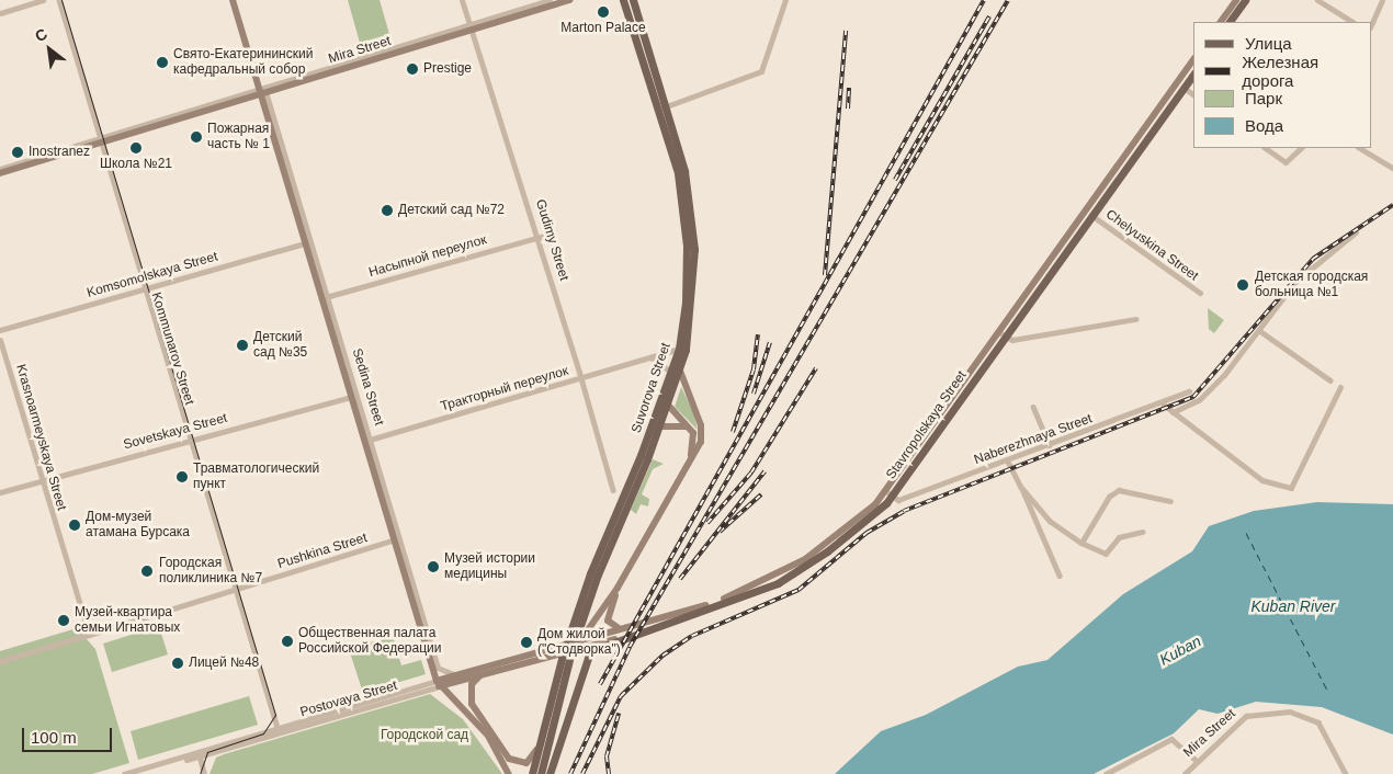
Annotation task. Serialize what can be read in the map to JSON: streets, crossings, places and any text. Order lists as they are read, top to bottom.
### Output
{
  "streets": {
    "main road": [
      "Mira Street",
      "Sedina Street",
      "Suvorova Street",
      "Stavropolskaya Street",
      "Postovaya Street"
    ],
    "street": [
      "Gudimy Street",
      "Chelyuskina Street",
      "Насыпной переулок",
      "Komsomolskaya Street",
      "Kommunarov Street",
      "Тракторный переулок",
      "Sovetskaya Street",
      "Krasnoarmeyskaya Street",
      "Naberezhnaya Street",
      "Pushkina Street"
    ]
  },
  "crossings": [
    ["Mira Street", "Gudimy Street"],
    ["Mira Street", "Kommunarov Street"],
    ["Mira Street", "Sedina Street"],
    ["Gudimy Street", "Насыпной переулок"],
    ["Gudimy Street", "Тракторный переулок"],
    ["Chelyuskina Street", "Stavropolskaya Street"],
    ["Насыпной переулок", "Sedina Street"],
    ["Komsomolskaya Street", "Kommunarov Street"],
    ["Komsomolskaya Street", "Sedina Street"],
    ["Kommunarov Street", "Sovetskaya Street"],
    ["Kommunarov Street", "Pushkina Street"],
    ["Kommunarov Street", "Postovaya Street"],
    ["Sedina Street", "Тракторный переулок"],
    ["Sedina Street", "Sovetskaya Street"],
    ["Sedina Street", "Pushkina Street"],
    ["Sedina Street", "Postovaya Street"],
    ["Suvorova Street", "Тракторный переулок"],
    ["Stavropolskaya Street", "Naberezhnaya Street"],
    ["Stavropolskaya Street", "Postovaya Street"],
    ["Sovetskaya Street", "Krasnoarmeyskaya Street"],
    ["Krasnoarmeyskaya Street", "Pushkina Street"]
  ],
  "water": ["Kuban River", "Kuban"],
  "parks": ["Городской сад"],
  "places": [
    "Marton Palace",
    "Свято-Екатерининский кафедральный собор",
    "Prestige",
    "Пожарная часть № 1",
    "Школа №21",
    "Inostranez",
    "Детский сад №72",
    "Детская городская больница №1",
    "Детский сад №35",
    "Травматологический пункт",
    "Дом-музей атамана Бурсака",
    "Музей истории медицины",
    "Городская поликлиника №7",
    "Музей-квартира семьи Игнатовых",
    "Общественная палата Российской Федерации",
    "Дом жилой (\"Стодворка\")",
    "Лицей №48"
  ],
  "legend": [
    "Улица",
    "Железная дорога",
    "Парк",
    "Вода"
  ],
  "scale_bar": "100 m",
  "north": "top left"
}
